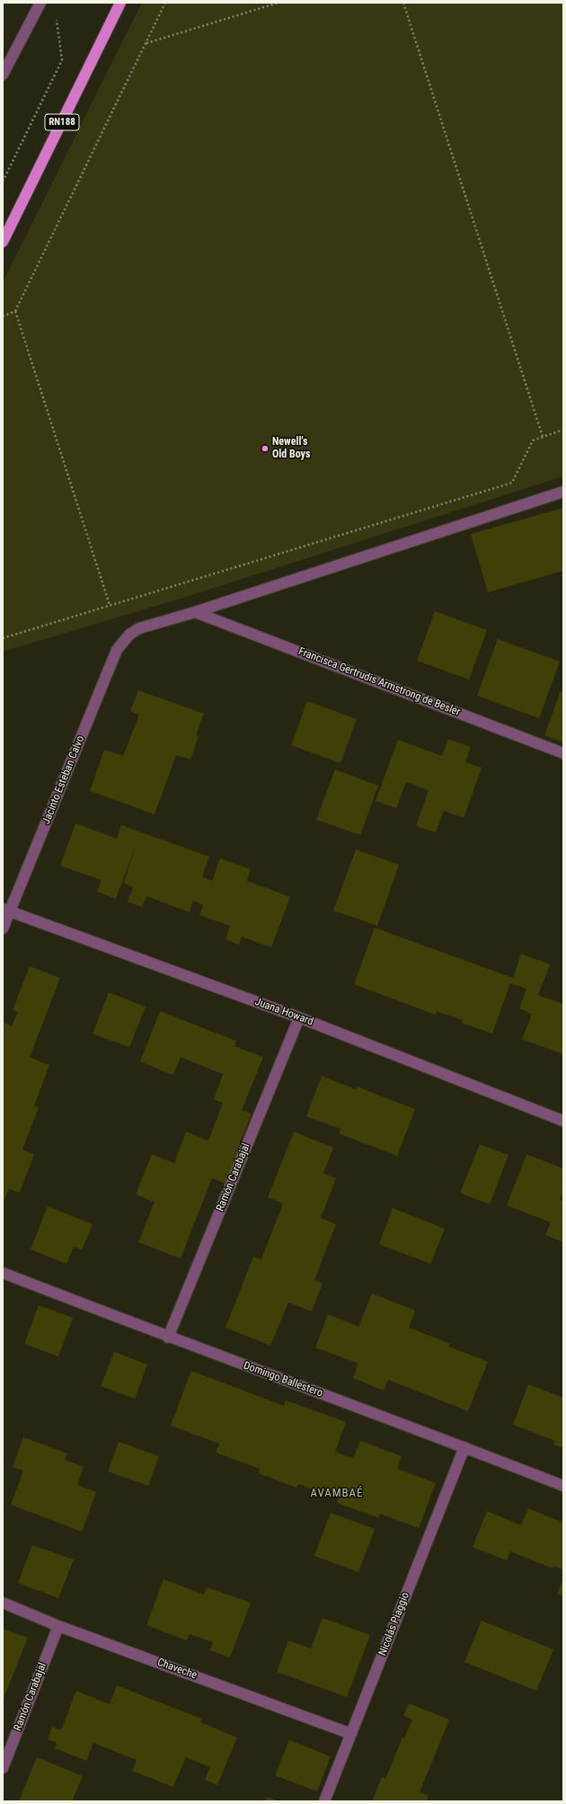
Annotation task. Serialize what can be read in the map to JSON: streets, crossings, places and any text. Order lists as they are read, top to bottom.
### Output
{
  "streets": {
    "main road": ["RN188"],
    "street": [
      "Francisca Gertrudis Armstrong de Besler",
      "Jacinto Esteban Calvo",
      "Juana Howard",
      "Ramón Carabajal",
      "Domingo Ballestero",
      "Nicolás Piaggio",
      "Chaveche"
    ]
  },
  "crossings": [
    ["Francisca Gertrudis Armstrong de Besler", "Jacinto Esteban Calvo"],
    ["Jacinto Esteban Calvo", "Juana Howard"],
    ["Juana Howard", "Ramón Carabajal"],
    ["Ramón Carabajal", "Domingo Ballestero"],
    ["Ramón Carabajal", "Chaveche"],
    ["Domingo Ballestero", "Nicolás Piaggio"],
    ["Nicolás Piaggio", "Chaveche"]
  ],
  "districts": ["AVAMBAÉ"],
  "places": ["Newell's Old Boys"]
}
